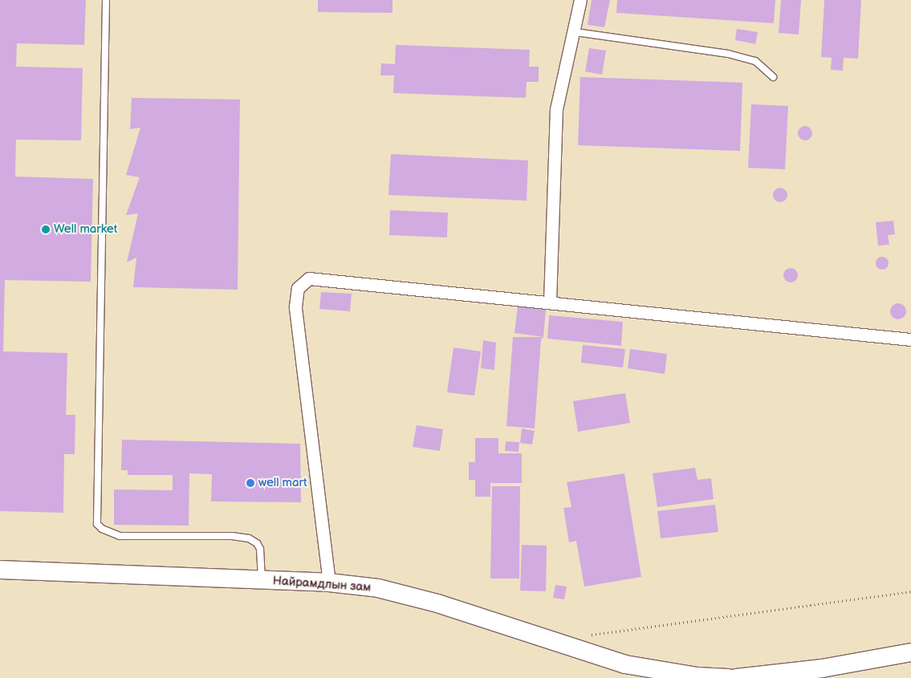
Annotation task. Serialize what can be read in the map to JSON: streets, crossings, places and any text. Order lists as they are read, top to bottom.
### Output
{
  "streets": {
    "main road": ["Найрамдлын зам"]
  },
  "places": ["Well market", "well mart"]
}
